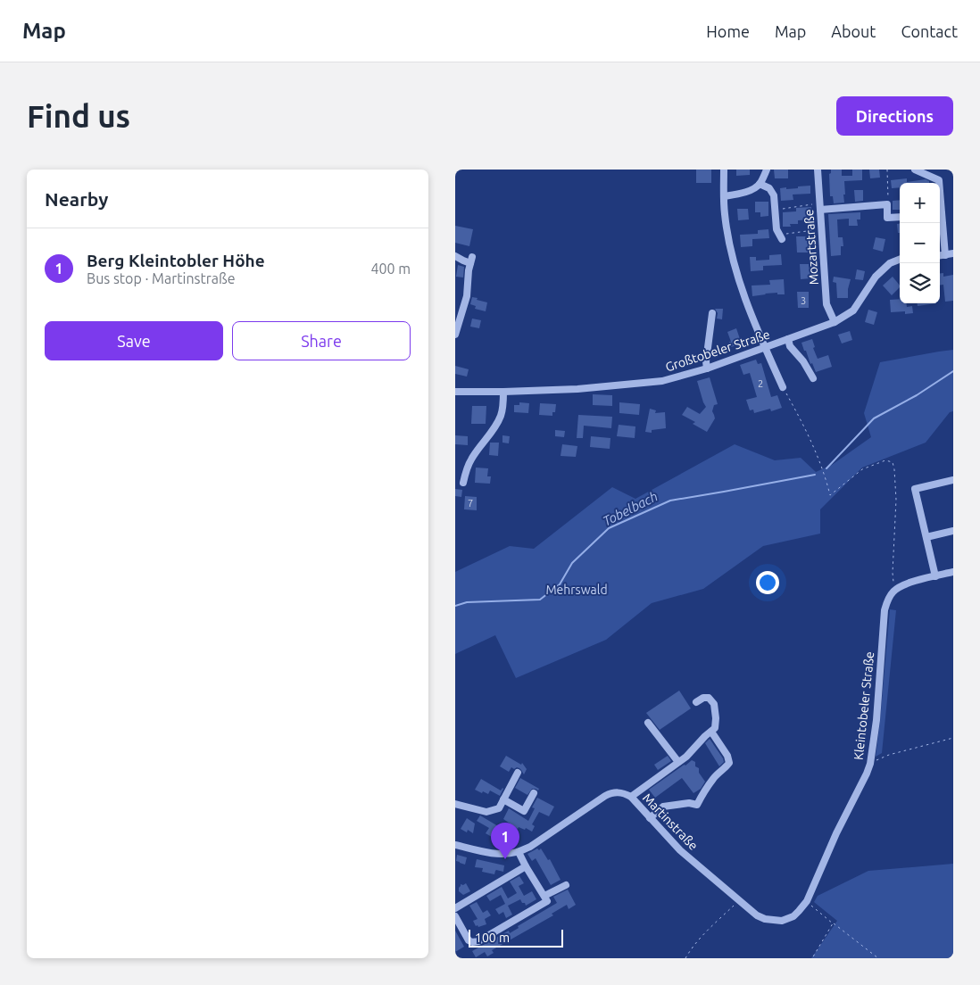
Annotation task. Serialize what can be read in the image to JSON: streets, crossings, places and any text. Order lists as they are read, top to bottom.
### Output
{
  "streets": {
    "street": [
      "Mozartstraße",
      "Großtobeler Straße",
      "Kleintobeler Straße",
      "Martinstraße"
    ]
  },
  "crossings": [
    ["Mozartstraße", "Großtobeler Straße"],
    ["Kleintobeler Straße", "Martinstraße"]
  ],
  "water": ["Tobelbach"],
  "parks": ["Mehrswald"],
  "house_numbers": ["3", "2", "7"],
  "scale_bar": "100 m",
  "page": {
    "header": "Map",
    "nav": [
      "Home",
      "Map",
      "About",
      "Contact"
    ],
    "buttons": [
      "Directions",
      ["Save", "Share"]
    ],
    "title": "Find us",
    "heading": "Nearby",
    "map_buttons": ["+", "−"],
    "list": [
      {
        "mark": "1",
        "name": "Berg Kleintobler Höhe",
        "note": "Bus stop · Martinstraße",
        "value": "400 m"
      }
    ],
    "pins": "1",
    "scale": "100 m"
  }
}
